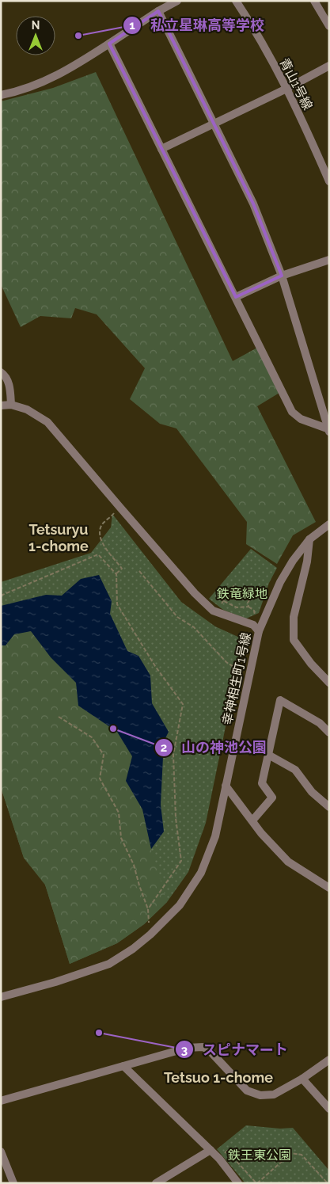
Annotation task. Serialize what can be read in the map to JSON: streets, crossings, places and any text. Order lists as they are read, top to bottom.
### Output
{
  "streets": {
    "street": ["青山1号線", "幸神相生町1号線"]
  },
  "districts": ["Tetsuryu 1-chome", "Tetsuo 1-chome"],
  "parks": ["鉄竜緑地", "鉄王東公園"],
  "places": ["私立星琳高等学校", "山の神池公園", "スピナマート"],
  "north": "top"
}
